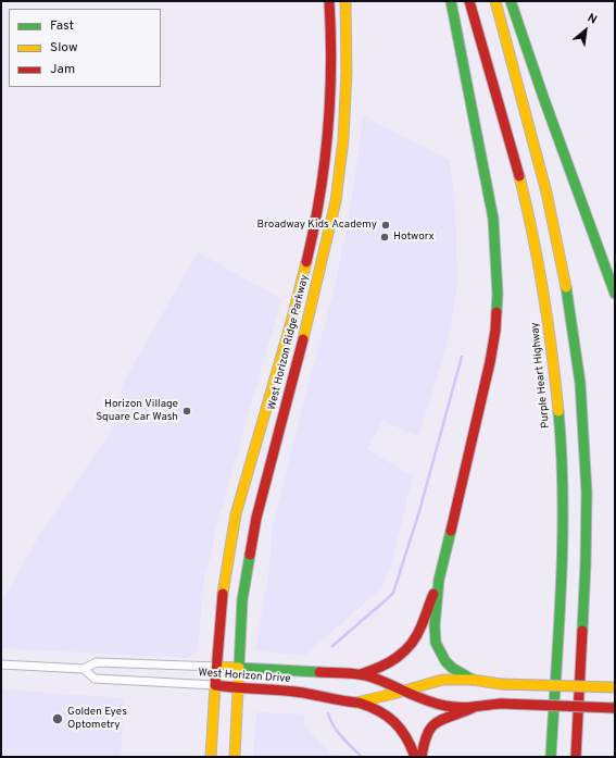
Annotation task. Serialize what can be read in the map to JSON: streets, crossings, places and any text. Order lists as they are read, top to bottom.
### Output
{
  "streets": {
    "main road": ["West Horizon Ridge Parkway", "Purple Heart Highway", "West Horizon Drive"]
  },
  "crossings": [
    ["West Horizon Ridge Parkway", "West Horizon Drive"]
  ],
  "places": [
    "Broadway Kids Academy",
    "Hotworx",
    "Horizon Village Square Car Wash",
    "Golden Eyes Optometry"
  ],
  "legend": ["Fast", "Slow", "Jam"],
  "north": "top right"
}
